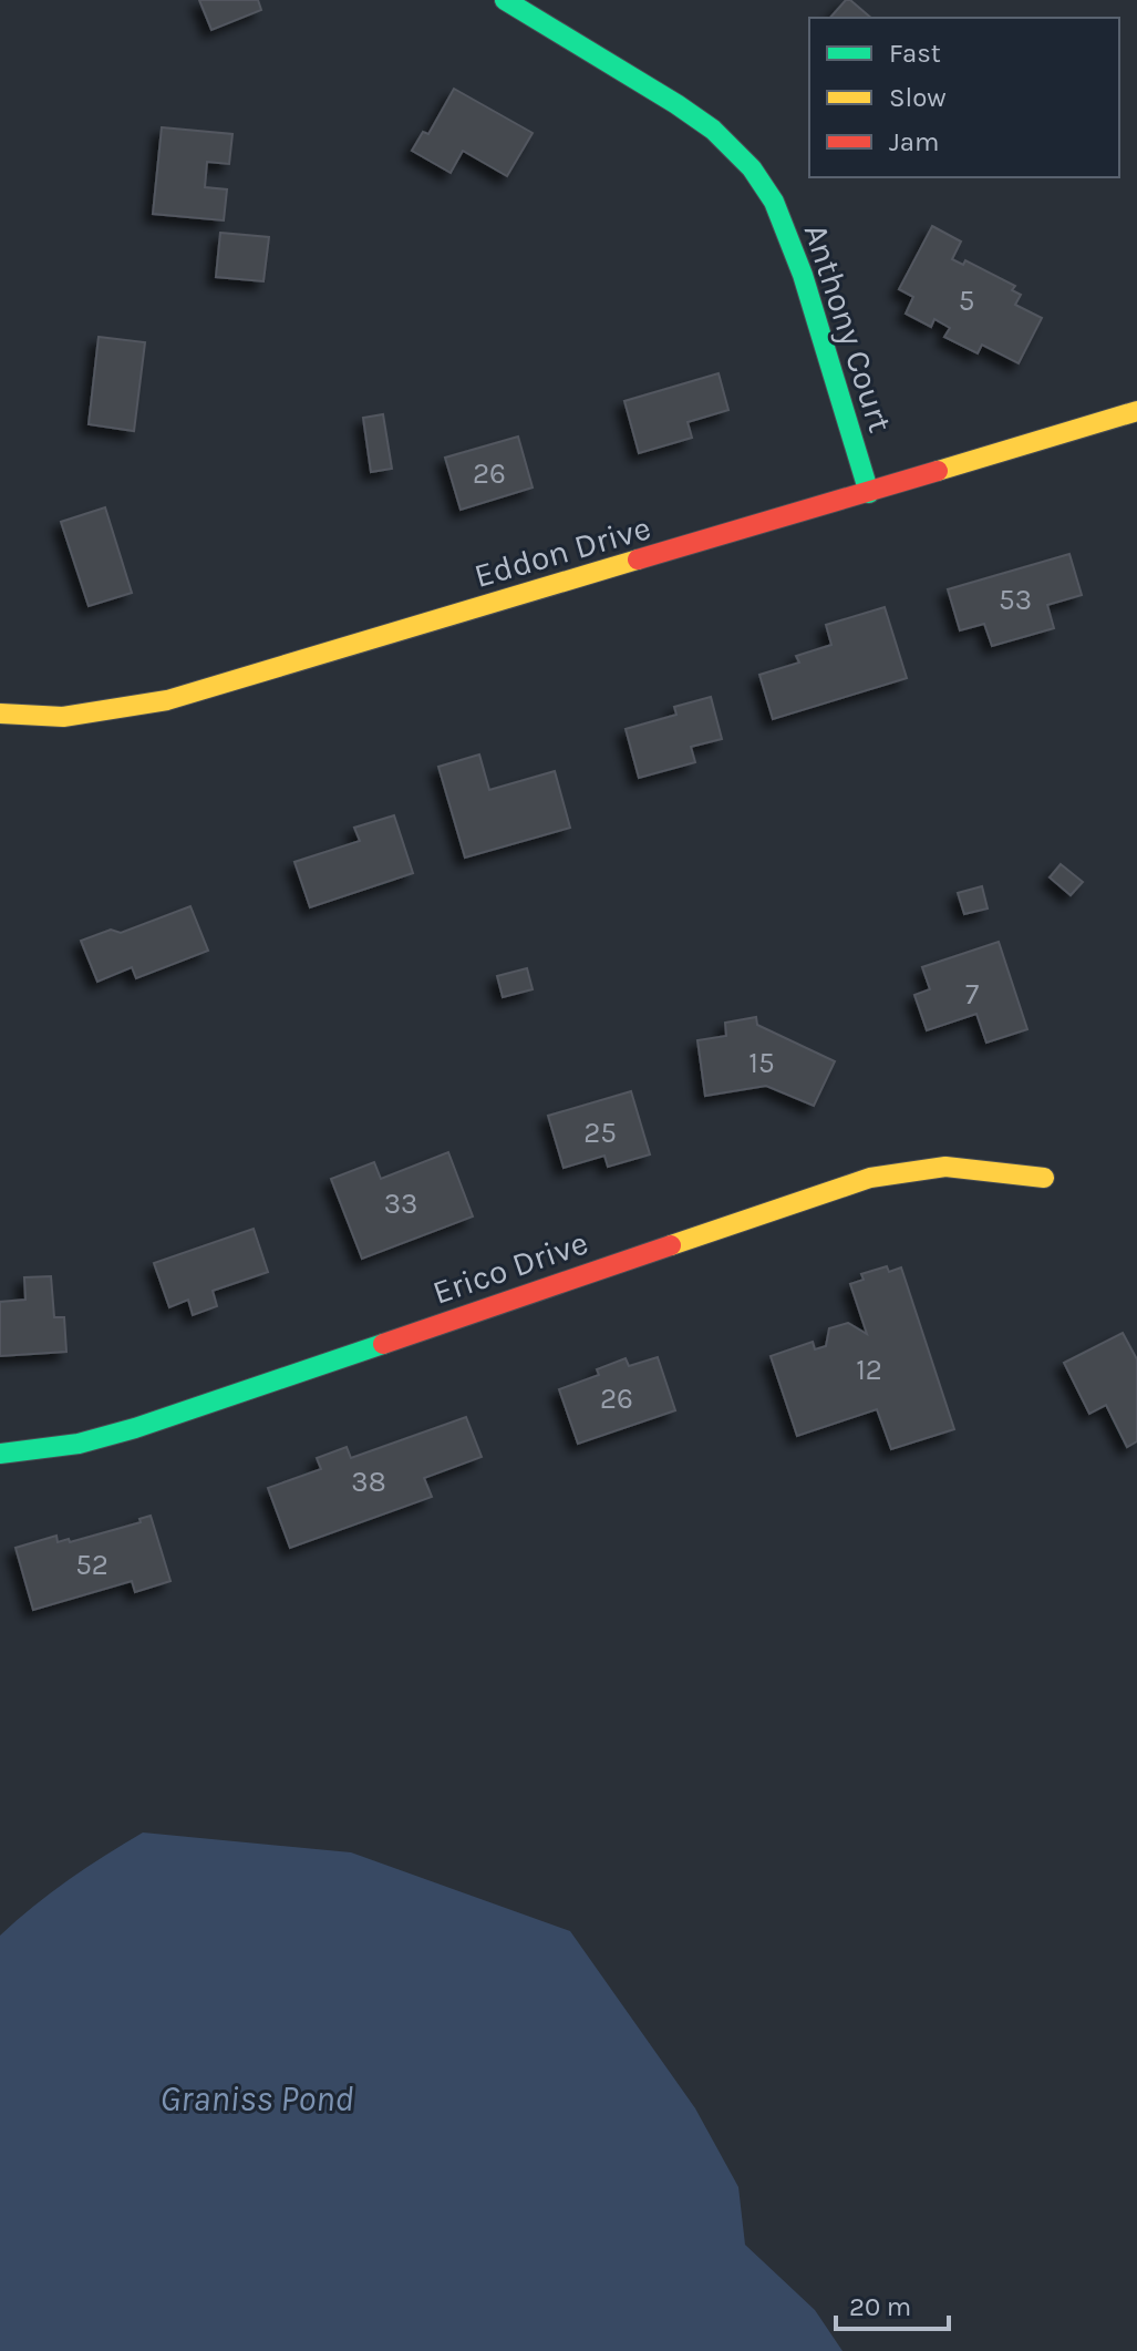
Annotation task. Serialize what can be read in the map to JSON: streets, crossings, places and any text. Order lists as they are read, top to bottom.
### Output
{
  "streets": {
    "street": ["Anthony Court", "Eddon Drive", "Erico Drive"]
  },
  "crossings": [
    ["Anthony Court", "Eddon Drive"]
  ],
  "water": ["Graniss Pond"],
  "house_numbers": [
    "5",
    "26",
    "53",
    "7",
    "15",
    "25",
    "33",
    "12",
    "26",
    "38",
    "52"
  ],
  "legend": ["Fast", "Slow", "Jam"],
  "scale_bar": "20 m"
}
